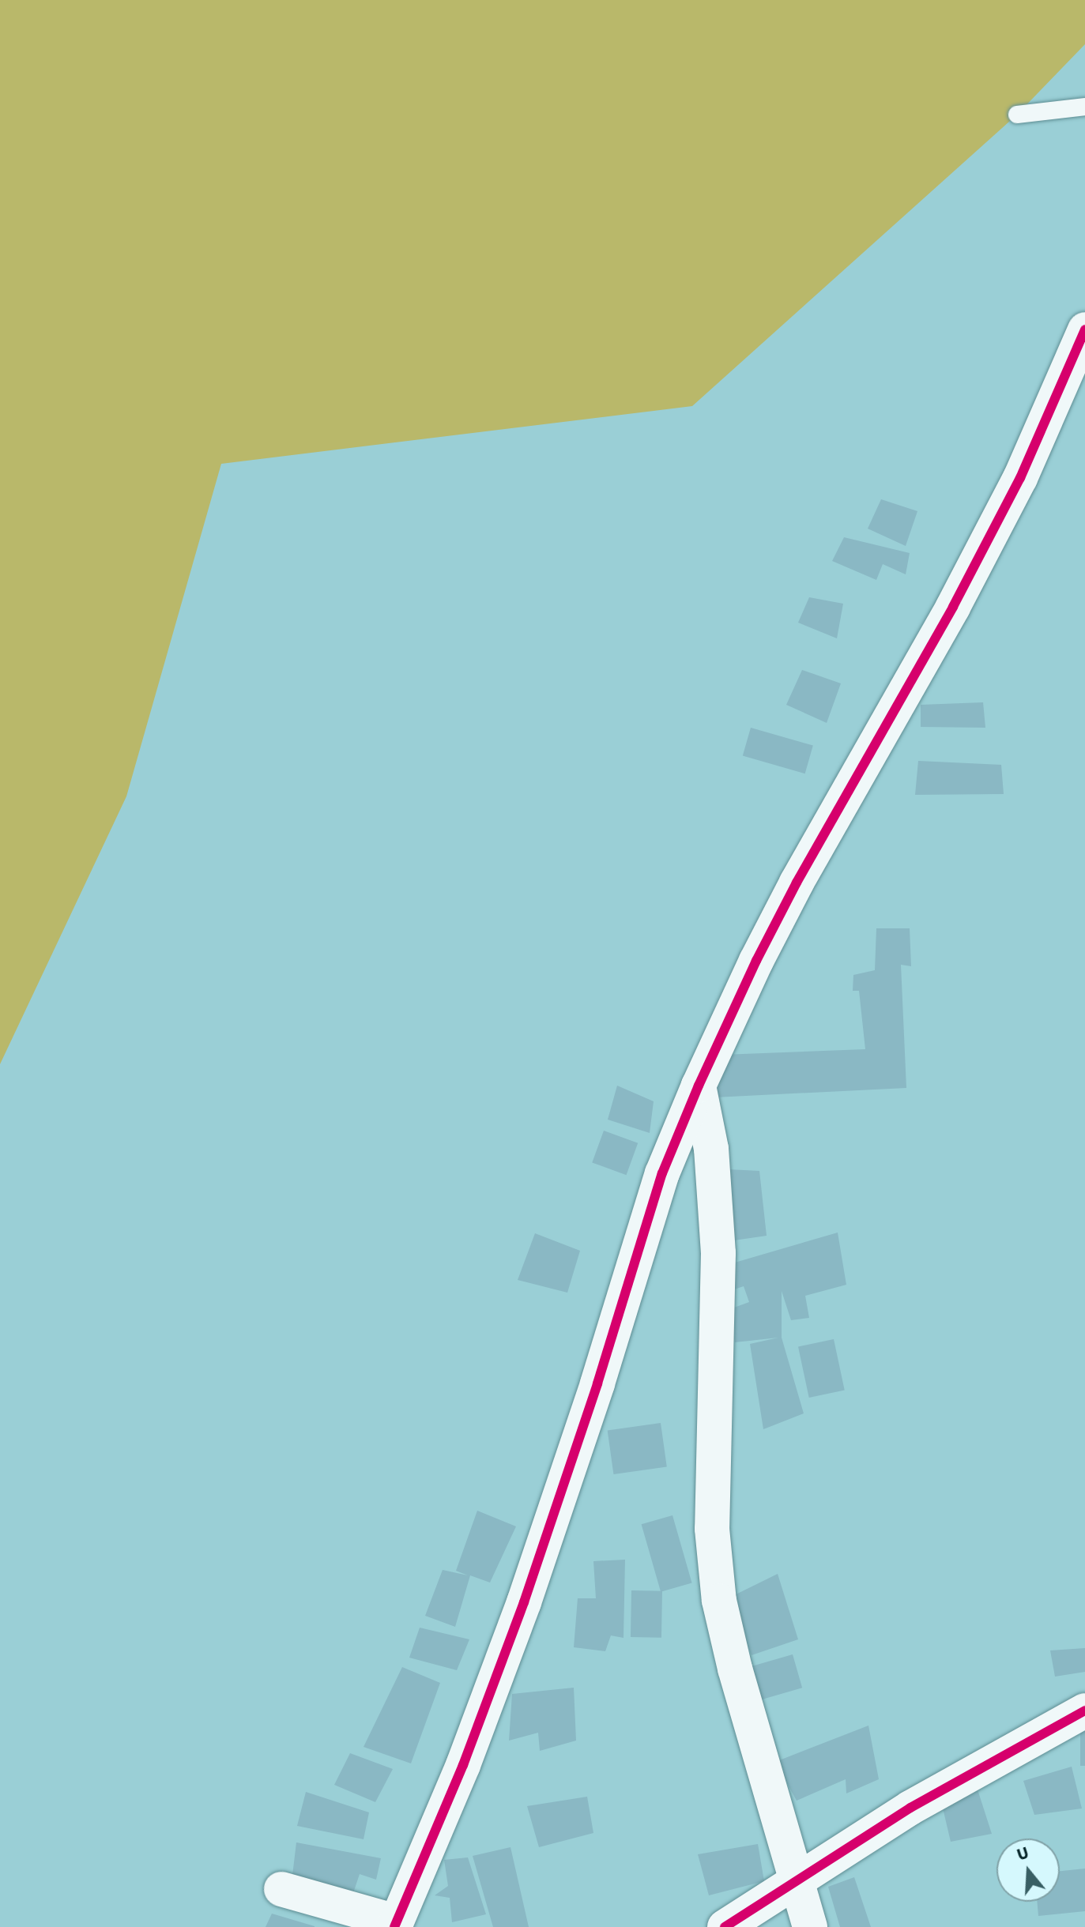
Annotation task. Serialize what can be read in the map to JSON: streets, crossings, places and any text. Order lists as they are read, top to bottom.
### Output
{
  "north": "top"
}
